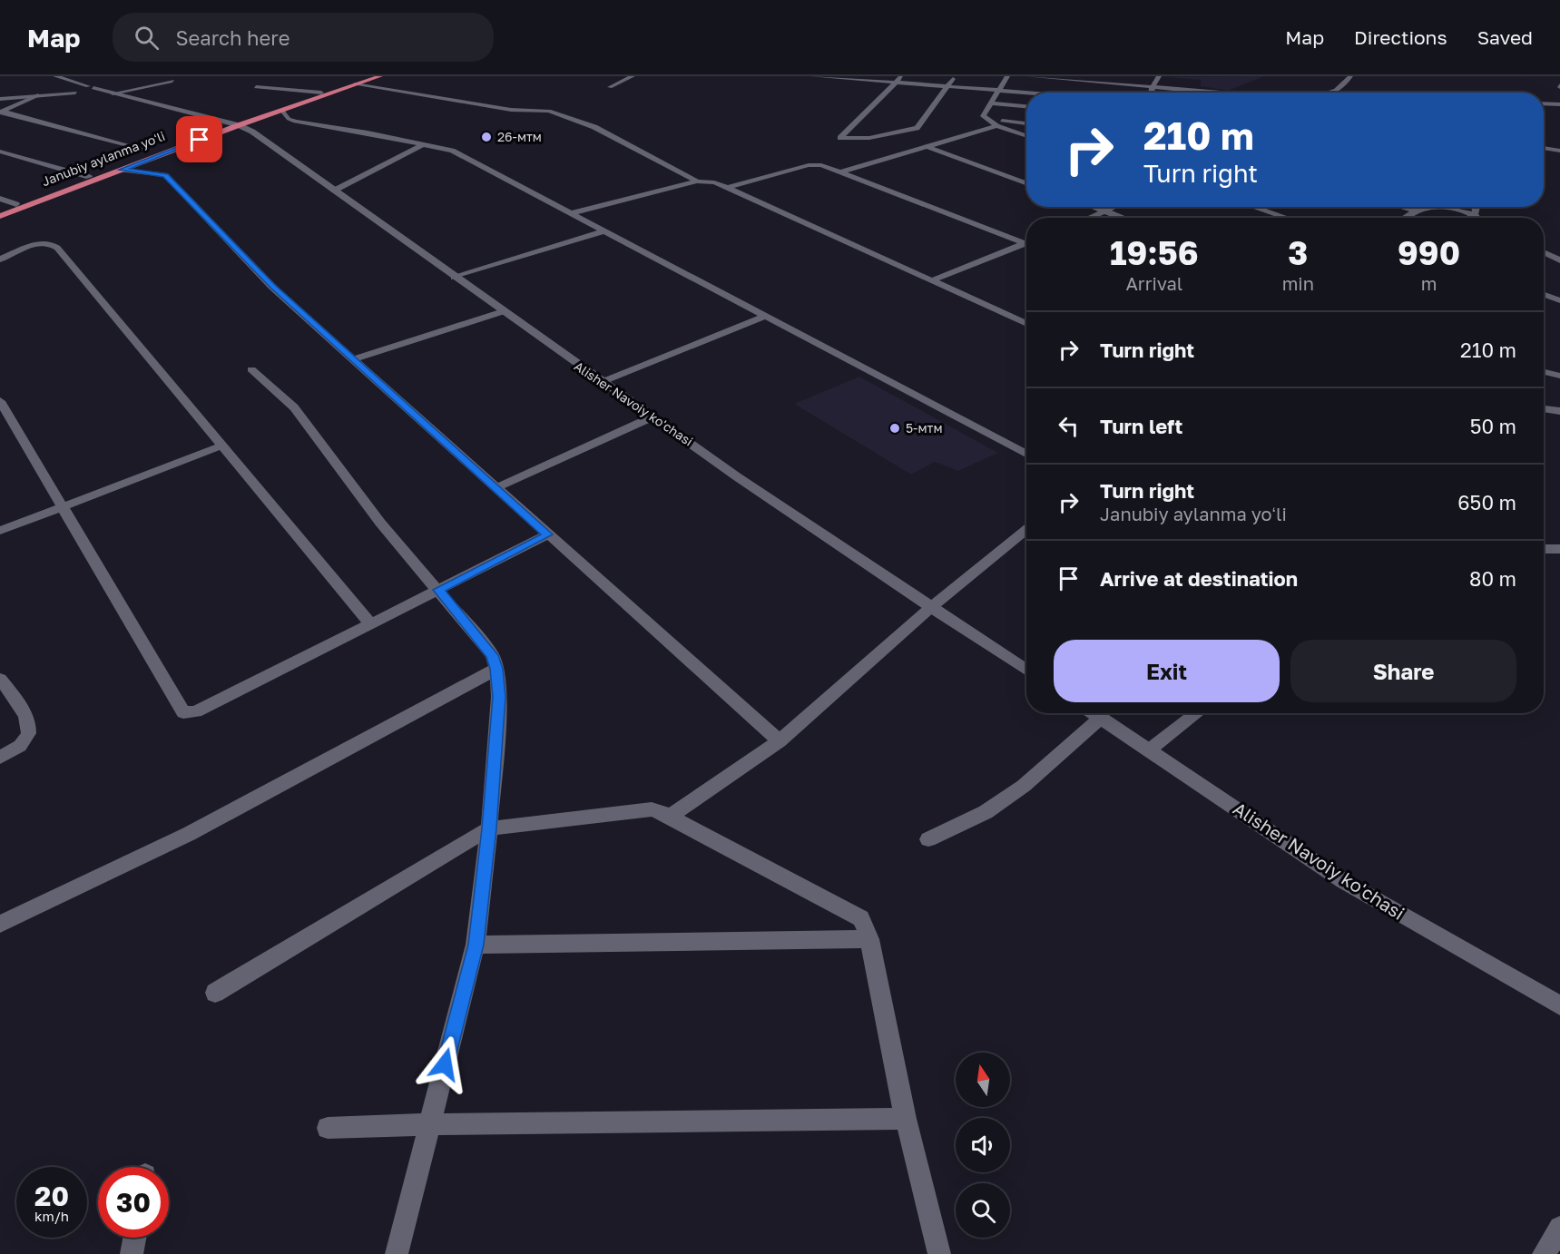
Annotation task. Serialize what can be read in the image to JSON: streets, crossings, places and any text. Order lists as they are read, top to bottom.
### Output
{
  "streets": {
    "highway": ["Janubiy aylanma yoʻli"],
    "street": ["Alisher Navoiy ko'chasi"]
  },
  "crossings": [
    ["Janubiy aylanma yoʻli", "Alisher Navoiy ko'chasi"]
  ],
  "places": ["26-мтм", "5-мтм"],
  "north": "top",
  "page": {
    "header": "Map",
    "search": "Search here",
    "nav": ["Map", "Directions", "Saved"],
    "turn": ["210 m", "Turn right"],
    "eta": [
      "19:56",
      "Arrival",
      "3",
      "min",
      "990",
      "m"
    ],
    "list": [
      {
        "name": "Turn right",
        "value": "210 m"
      },
      {
        "name": "Turn left",
        "value": "50 m"
      },
      {
        "name": "Turn right",
        "note": "Janubiy aylanma yoʻli",
        "value": "650 m"
      },
      {
        "name": "Arrive at destination",
        "value": "80 m"
      }
    ],
    "buttons": ["Exit", "Share"],
    "speed": "20 km/h",
    "limit": "30"
  }
}
